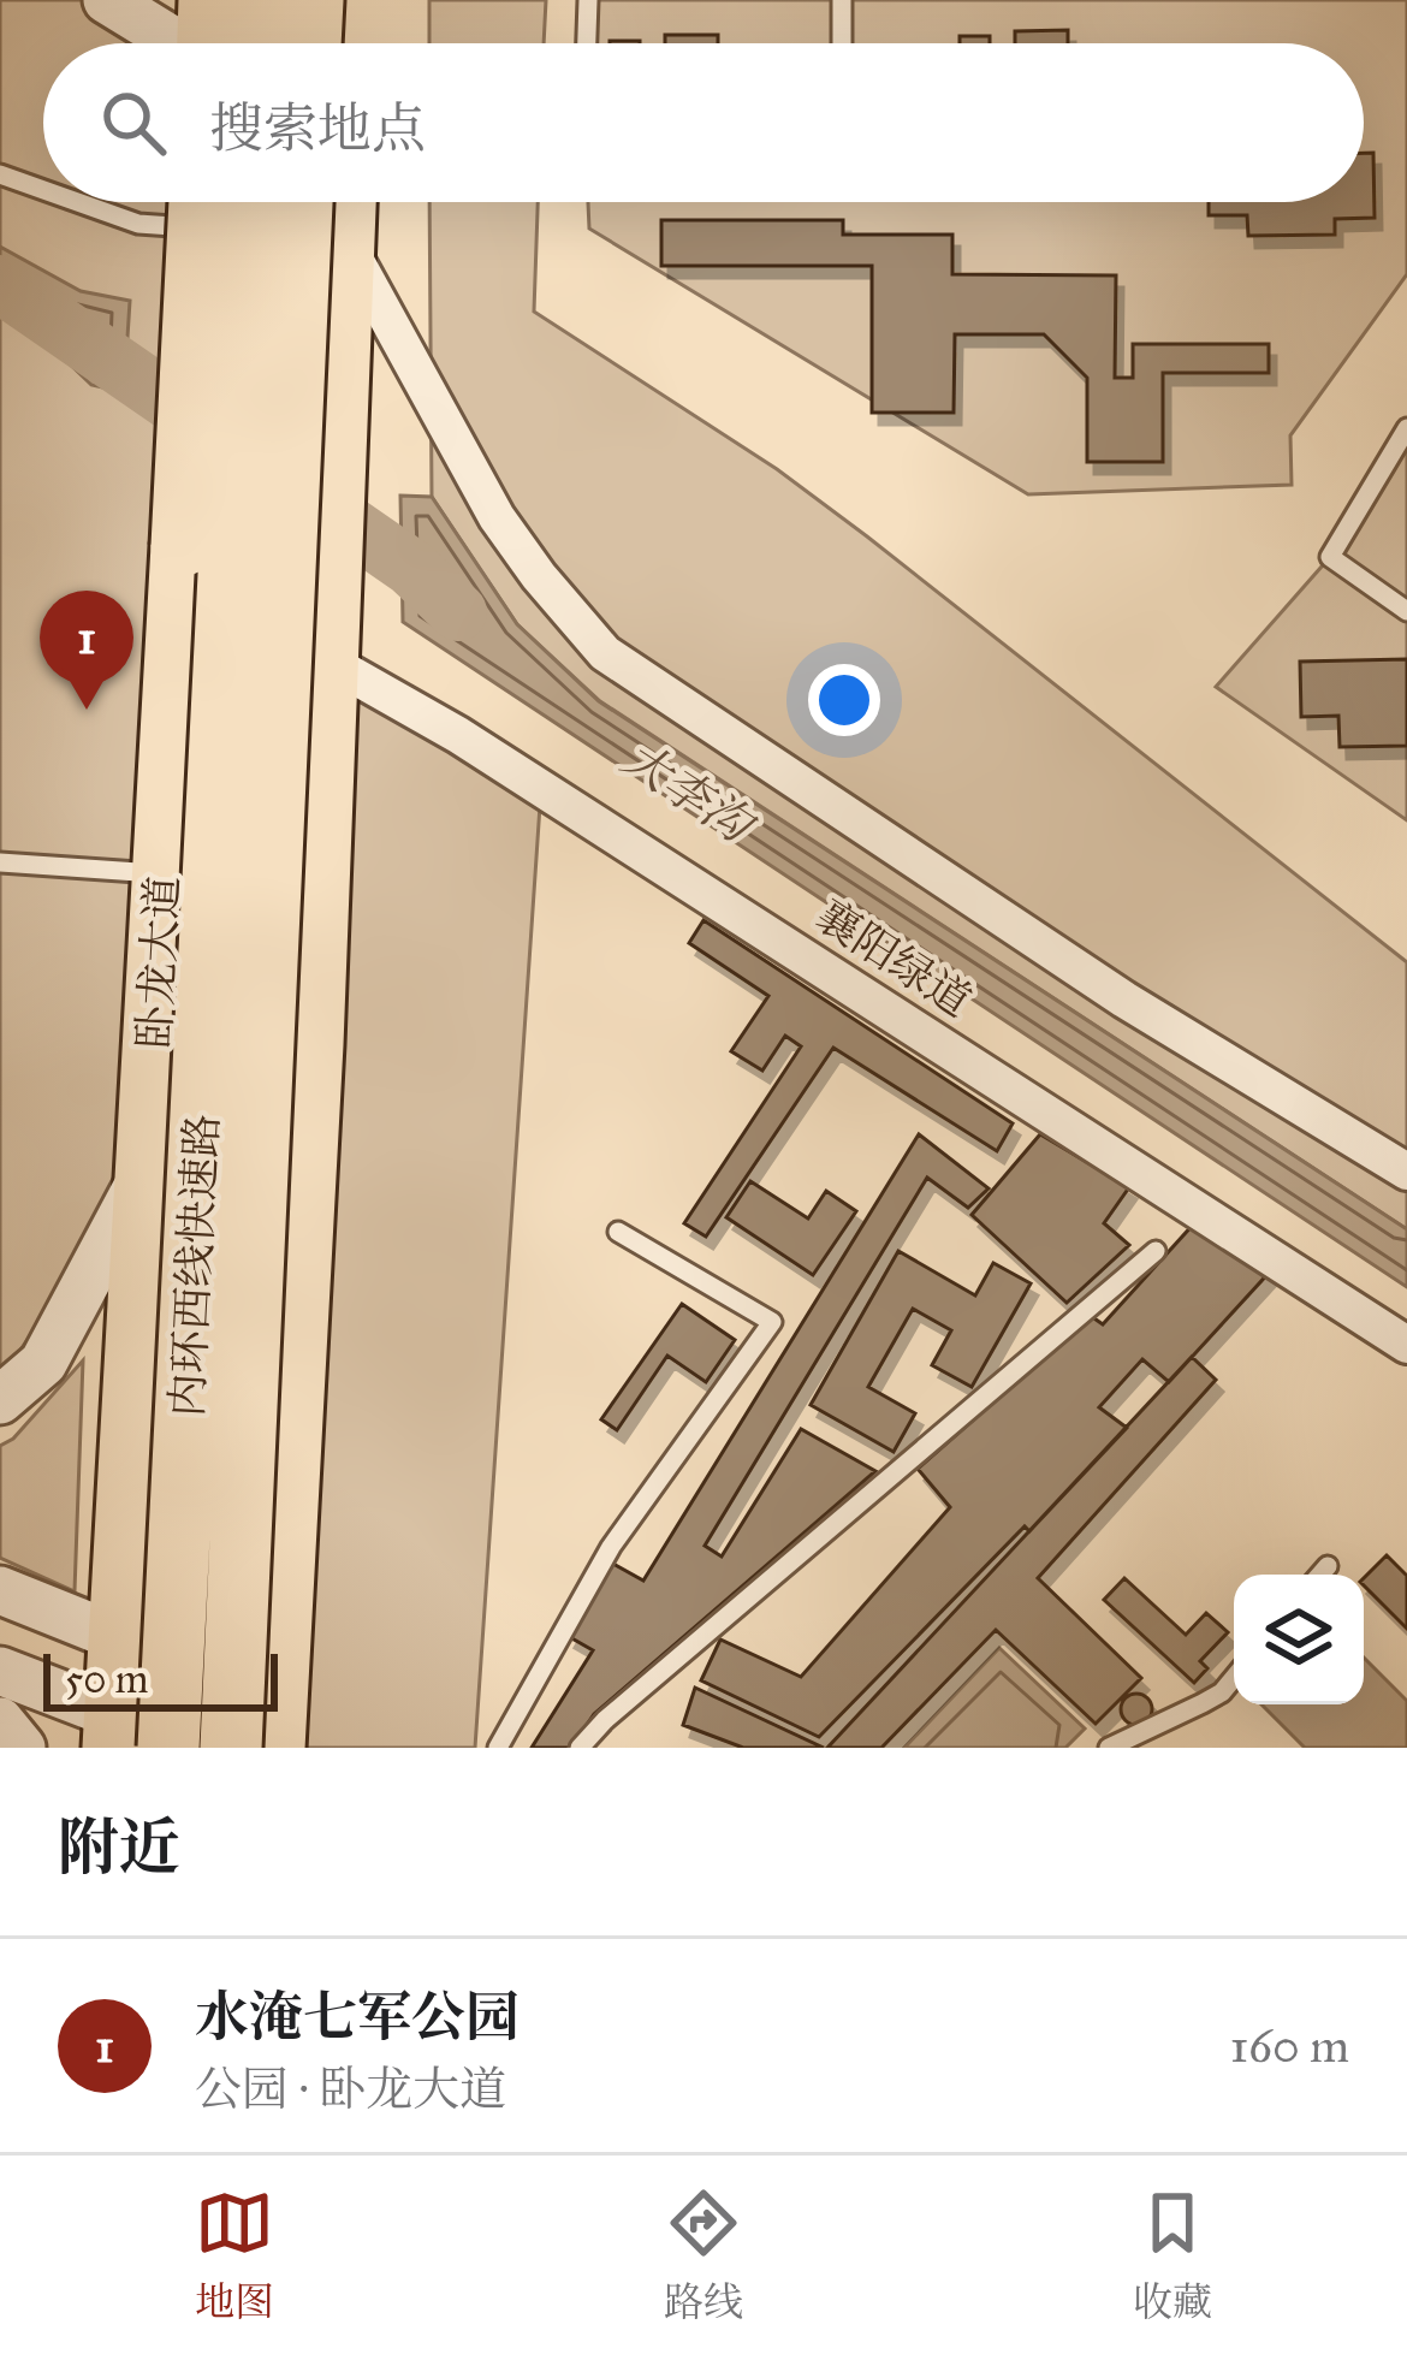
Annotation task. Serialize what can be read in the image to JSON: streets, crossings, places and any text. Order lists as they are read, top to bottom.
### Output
{
  "streets": {
    "highway": ["卧龙大道", "内环西线快速路"],
    "street": ["襄阳绿道"]
  },
  "water": ["大李沟"],
  "scale_bar": "50 m",
  "page": {
    "search": "搜索地点",
    "pins": "1",
    "scale": "50 m",
    "heading": "附近",
    "list": [
      {
        "mark": "1",
        "name": "水淹七军公园",
        "note": "公园 · 卧龙大道",
        "value": "160 m"
      }
    ],
    "nav": ["地图", "路线", "收藏"]
  }
}
